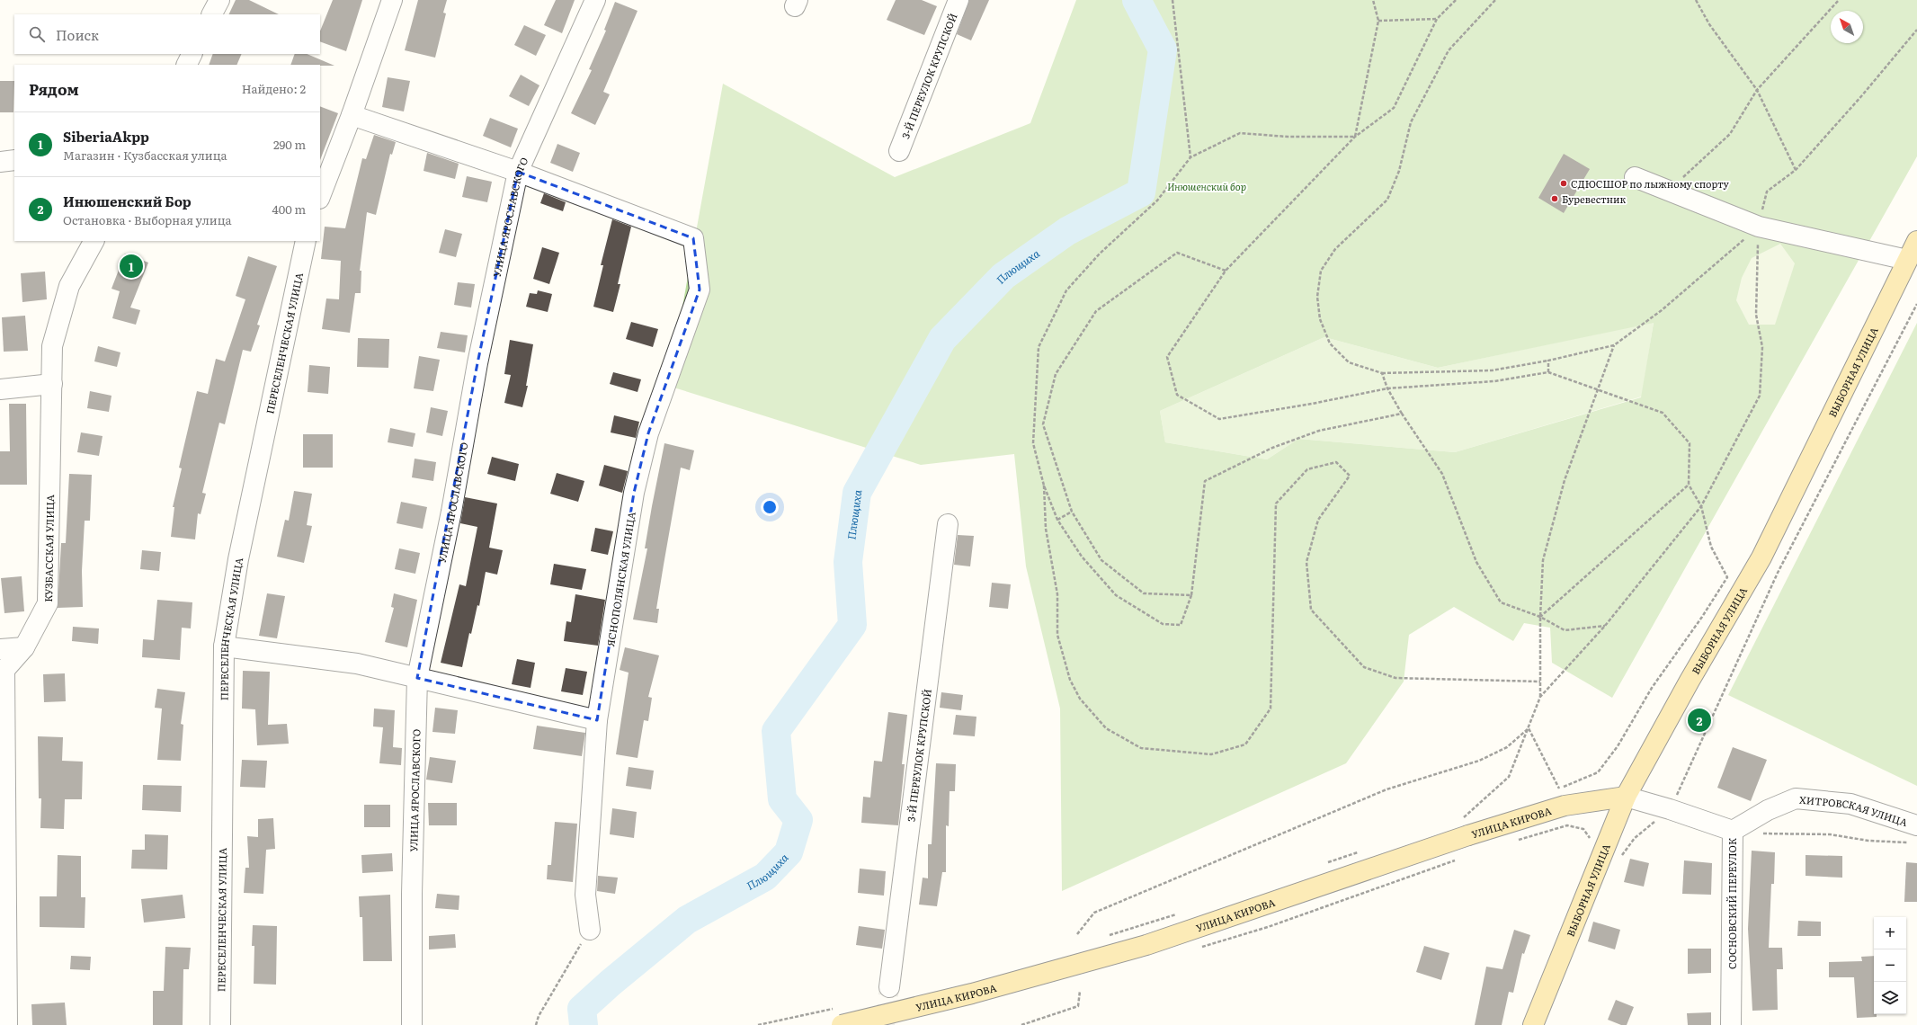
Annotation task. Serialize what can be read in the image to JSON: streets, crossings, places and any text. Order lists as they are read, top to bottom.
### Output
{
  "streets": {
    "main road": ["ВЫБОРНАЯ УЛИЦА", "УЛИЦА КИРОВА"],
    "street": [
      "3-Й ПЕРЕУЛОК КРУПСКОЙ",
      "УЛИЦА ЯРОСЛАВСКОГО",
      "ПЕРЕСЕЛЕНЧЕСКАЯ УЛИЦА",
      "КУЗБАССКАЯ УЛИЦА",
      "ЯСНОПОЛЯНСКАЯ УЛИЦА",
      "ХИТРОВСКАЯ УЛИЦА",
      "СОСНОВСКИЙ ПЕРЕУЛОК"
    ]
  },
  "crossings": [
    ["УЛИЦА ЯРОСЛАВСКОГО", "ЯСНОПОЛЯНСКАЯ УЛИЦА"],
    ["ВЫБОРНАЯ УЛИЦА", "УЛИЦА КИРОВА"],
    ["ВЫБОРНАЯ УЛИЦА", "СОСНОВСКИЙ ПЕРЕУЛОК"],
    ["ХИТРОВСКАЯ УЛИЦА", "СОСНОВСКИЙ ПЕРЕУЛОК"],
    ["УЛИЦА КИРОВА", "СОСНОВСКИЙ ПЕРЕУЛОК"]
  ],
  "water": ["Плющиха"],
  "parks": ["Инюшенский бор"],
  "places": ["СДЮСШОР по лыжному спорту", "Буревестник"],
  "north": "top left",
  "page": {
    "search": "Поиск",
    "heading": ["Рядом", "Найдено: 2"],
    "list": [
      {
        "mark": "1",
        "name": "SiberiaAkpp",
        "note": "Магазин · Кузбасская улица",
        "value": "290 m"
      },
      {
        "mark": "2",
        "name": "Инюшенский Бор",
        "note": "Остановка · Выборная улица",
        "value": "400 m"
      }
    ],
    "pins": ["1", "2"],
    "map_buttons": ["+", "−"]
  }
}
